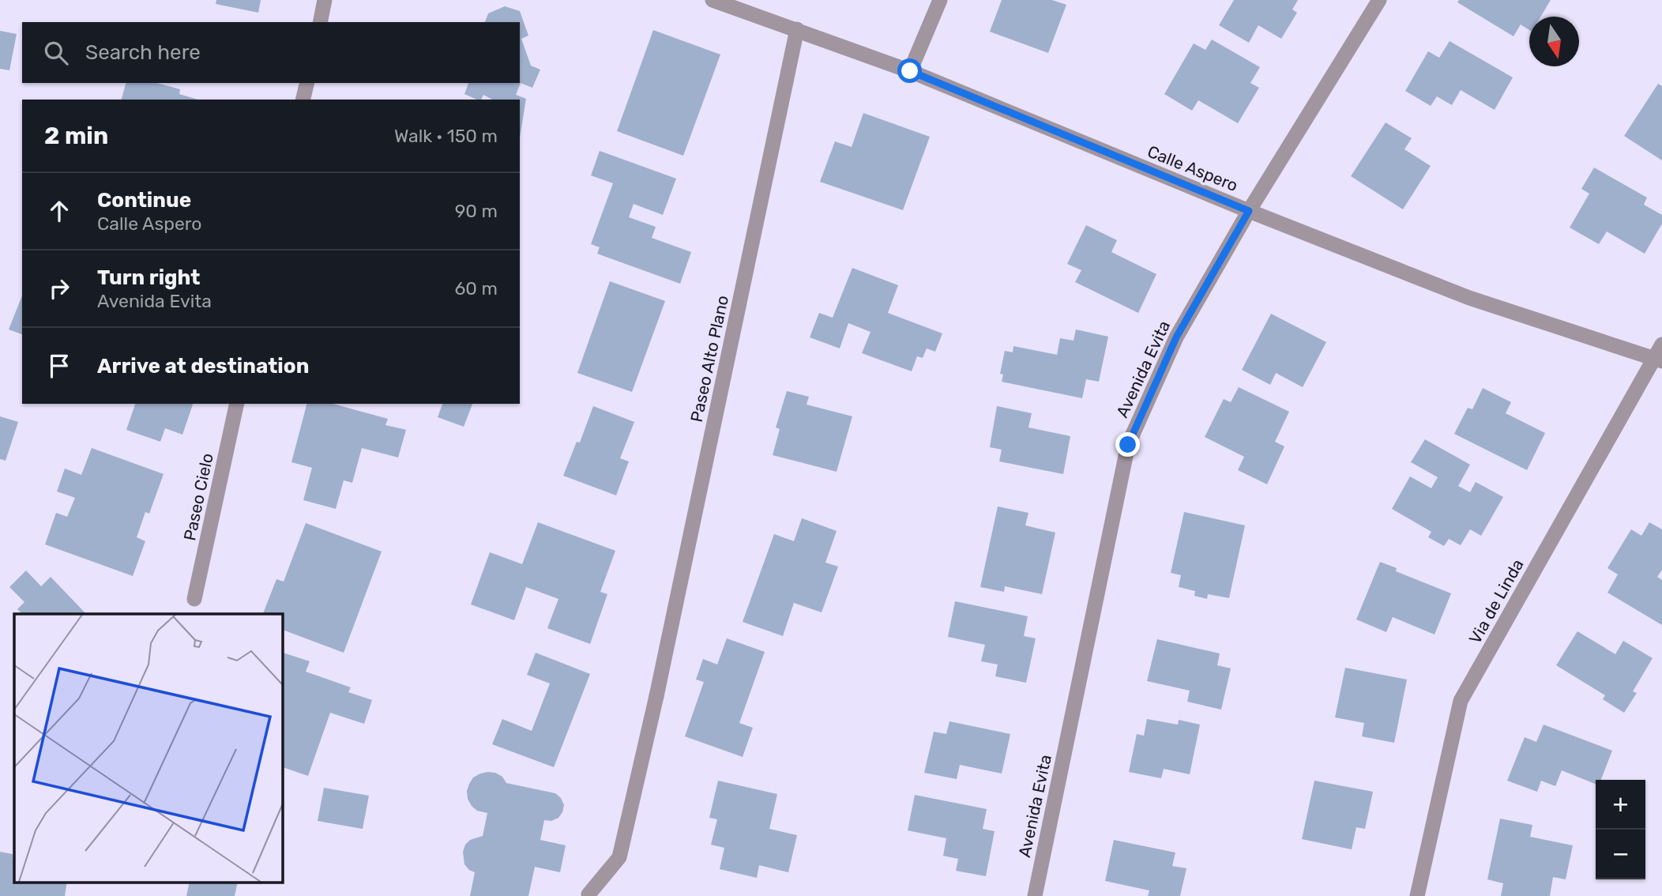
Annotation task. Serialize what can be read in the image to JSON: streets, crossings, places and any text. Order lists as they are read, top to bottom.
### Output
{
  "streets": {
    "street": [
      "Calle Aspero",
      "Paseo Alto Plano",
      "Avenida Evita",
      "Paseo Cielo",
      "Via de Linda"
    ]
  },
  "crossings": [
    ["Calle Aspero", "Paseo Alto Plano"],
    ["Calle Aspero", "Avenida Evita"],
    ["Calle Aspero", "Via de Linda"]
  ],
  "north": "bottom",
  "page": {
    "search": "Search here",
    "heading": ["2 min", "Walk · 150 m"],
    "list": [
      ["Continue", "Calle Aspero", "90 m"],
      ["Turn right", "Avenida Evita", "60 m"],
      "Arrive at destination"
    ],
    "map_buttons": ["+", "−"]
  }
}
